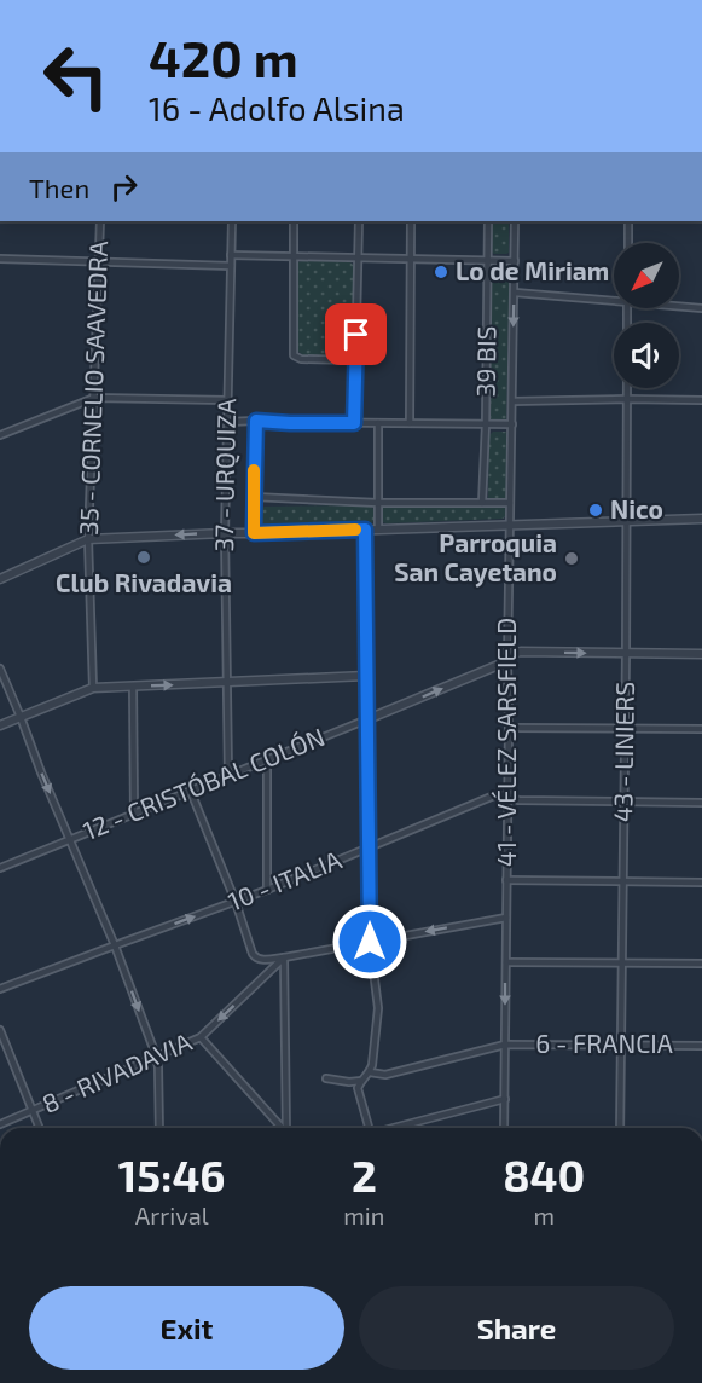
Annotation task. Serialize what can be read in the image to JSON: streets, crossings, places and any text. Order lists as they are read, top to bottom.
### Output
{
  "streets": {
    "street": [
      "39 BIS",
      "35 - CORNELIO SAAVEDRA",
      "37 - URQUIZA",
      "41 - VÉLEZ SARSFIELD",
      "43 - LINIERS",
      "12 - CRISTÓBAL COLÓN",
      "10 - ITALIA",
      "6 - FRANCIA",
      "8 - RIVADAVIA"
    ]
  },
  "crossings": [
    ["37 - URQUIZA", "12 - CRISTÓBAL COLÓN"],
    ["41 - VÉLEZ SARSFIELD", "12 - CRISTÓBAL COLÓN"],
    ["41 - VÉLEZ SARSFIELD", "10 - ITALIA"],
    ["41 - VÉLEZ SARSFIELD", "6 - FRANCIA"],
    ["43 - LINIERS", "12 - CRISTÓBAL COLÓN"],
    ["43 - LINIERS", "10 - ITALIA"],
    ["43 - LINIERS", "6 - FRANCIA"]
  ],
  "one_way": ["12 - CRISTÓBAL COLÓN"],
  "places": [
    "Lo de Miriam",
    "Nico",
    "Club Rivadavia",
    "Parroquia San Cayetano"
  ],
  "north": "bottom left",
  "page": {
    "turn": ["420 m", "16 - Adolfo Alsina"],
    "then": "Then",
    "eta": [
      "15:46",
      "Arrival",
      "2",
      "min",
      "840",
      "m"
    ],
    "buttons": ["Exit", "Share"]
  }
}
